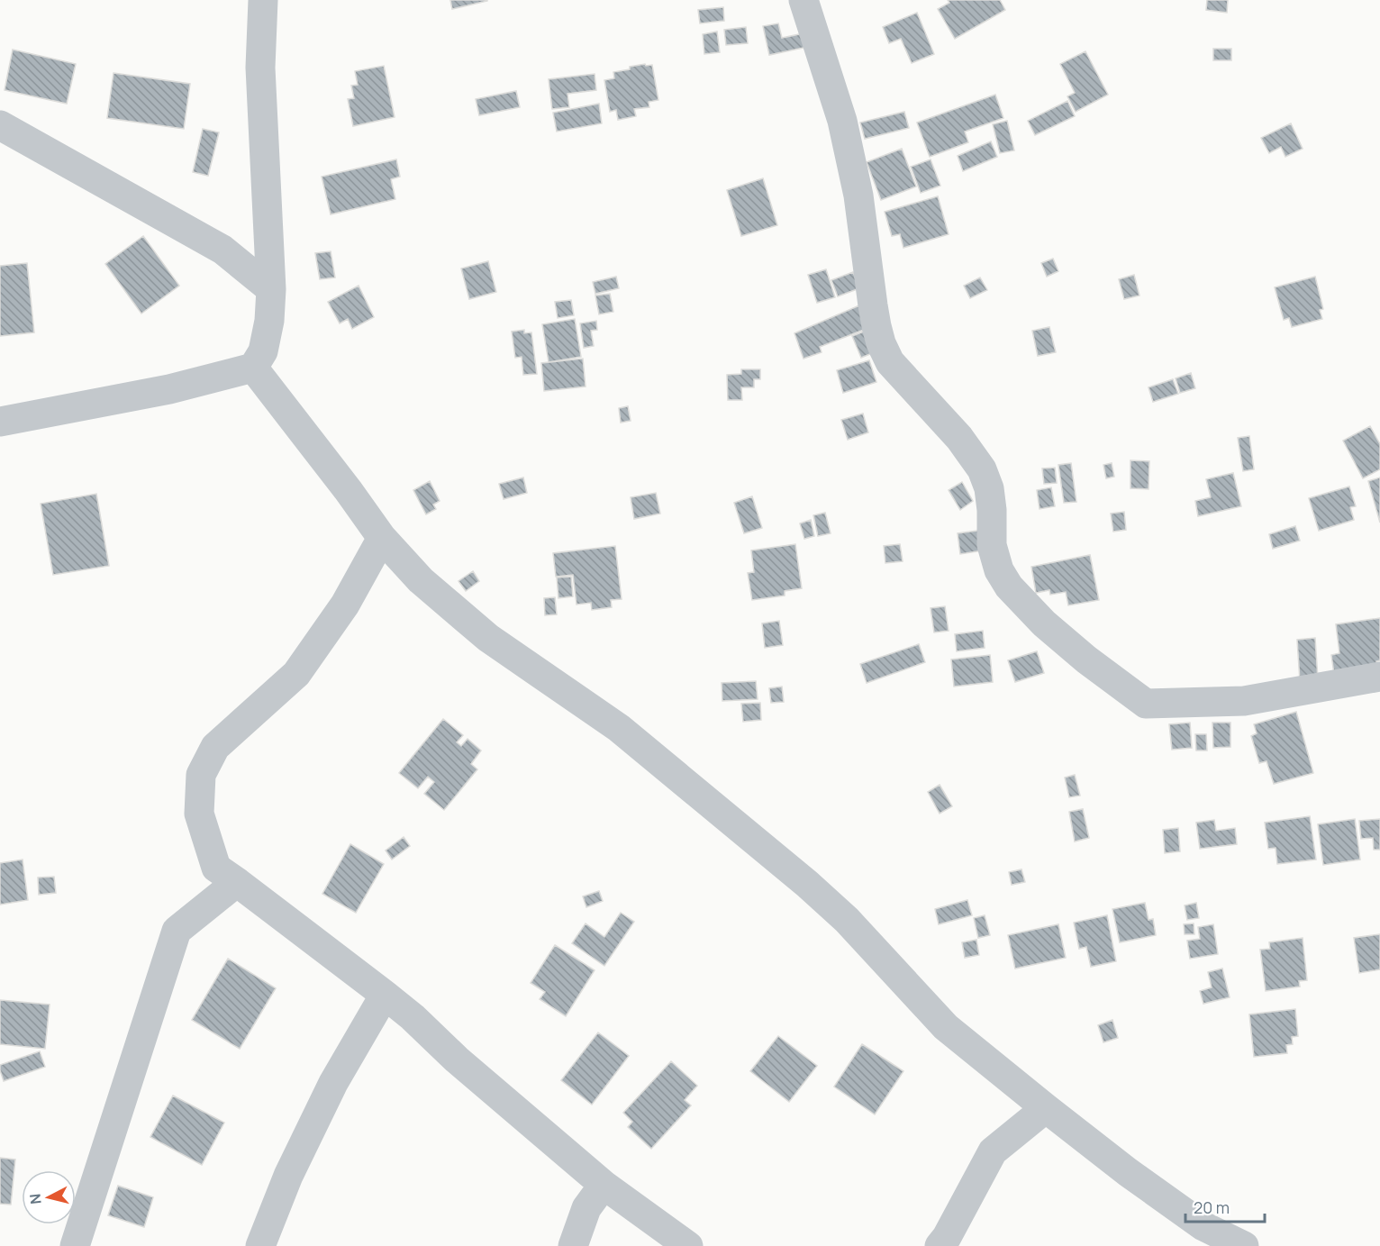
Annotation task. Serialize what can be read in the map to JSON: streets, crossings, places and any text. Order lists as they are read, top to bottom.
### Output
{
  "scale_bar": "20 m",
  "north": "left"
}
